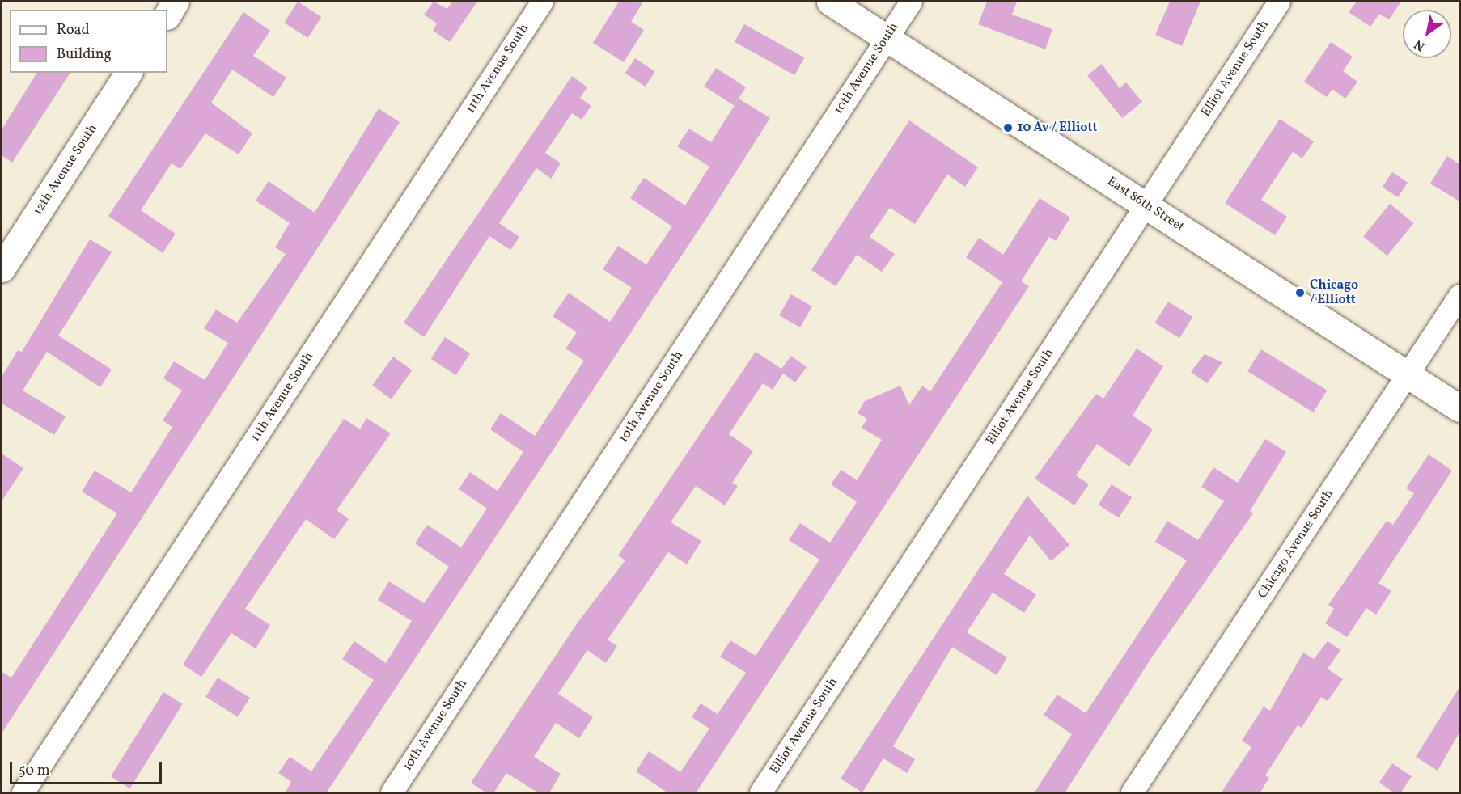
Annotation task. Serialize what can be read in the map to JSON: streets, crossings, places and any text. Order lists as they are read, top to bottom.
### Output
{
  "streets": {
    "street": [
      "11th Avenue South",
      "10th Avenue South",
      "Elliot Avenue South",
      "12th Avenue South",
      "East 86th Street",
      "Chicago Avenue South"
    ]
  },
  "crossings": [
    ["10th Avenue South", "East 86th Street"],
    ["Elliot Avenue South", "East 86th Street"],
    ["East 86th Street", "Chicago Avenue South"]
  ],
  "places": ["10 Av / Elliott", "Chicago / Elliott"],
  "legend": ["Road", "Building"],
  "scale_bar": "50 m",
  "north": "bottom left"
}
